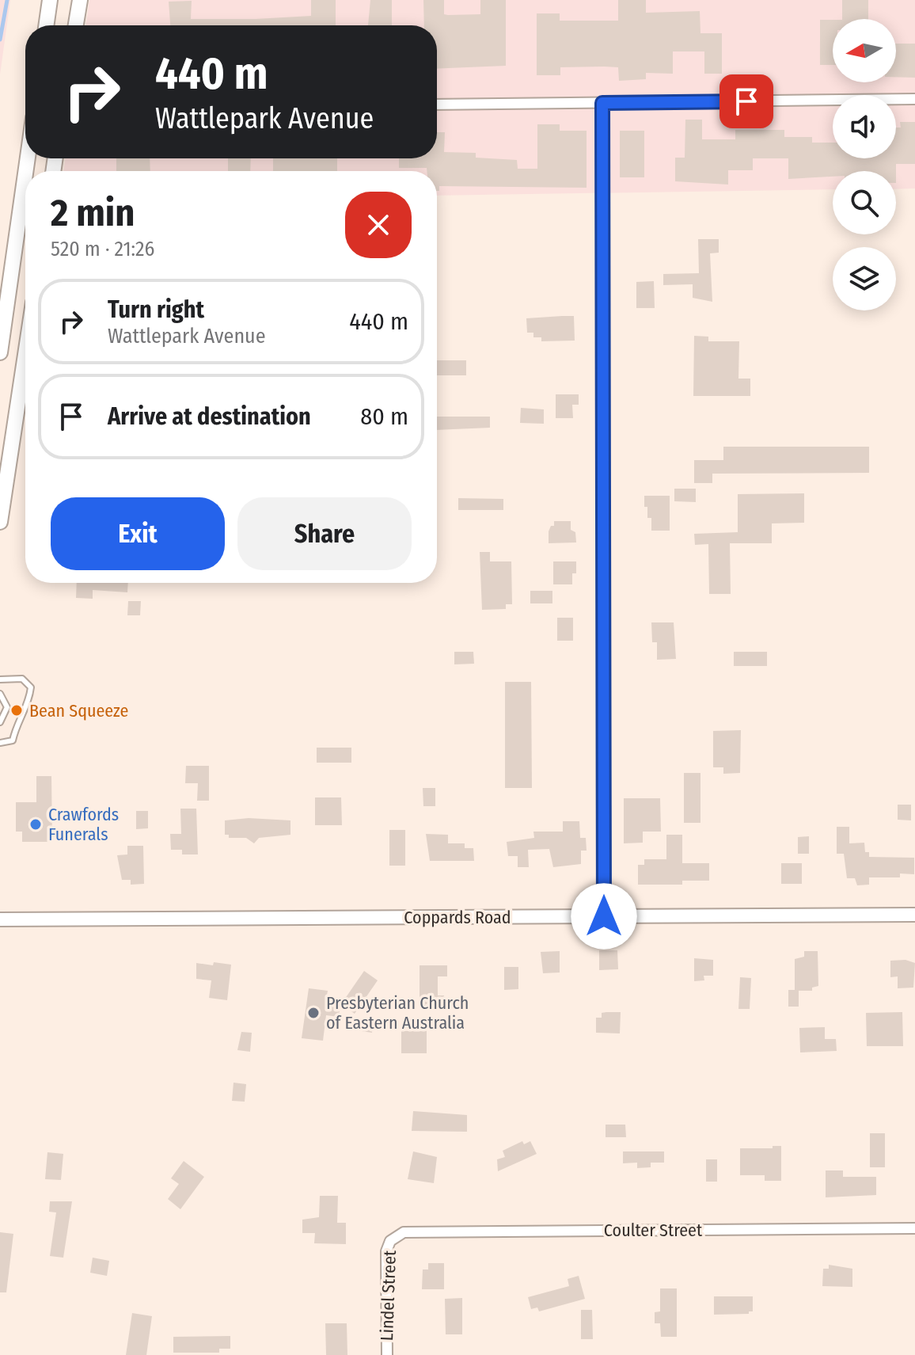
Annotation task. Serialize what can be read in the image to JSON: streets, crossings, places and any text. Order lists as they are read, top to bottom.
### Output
{
  "streets": {
    "street": ["Coppards Road", "Coulter Street", "Lindel Street"]
  },
  "crossings": [
    ["Coulter Street", "Lindel Street"]
  ],
  "places": ["Bean Squeeze", "Crawfords Funerals", "Presbyterian Church of Eastern Australia"],
  "north": "left",
  "page": {
    "turn": ["440 m", "Wattlepark Avenue"],
    "heading": ["2 min", "520 m · 21:26"],
    "list": [
      {
        "name": "Turn right",
        "note": "Wattlepark Avenue",
        "value": "440 m"
      },
      {
        "name": "Arrive at destination",
        "value": "80 m"
      }
    ],
    "buttons": ["Exit", "Share"]
  }
}
